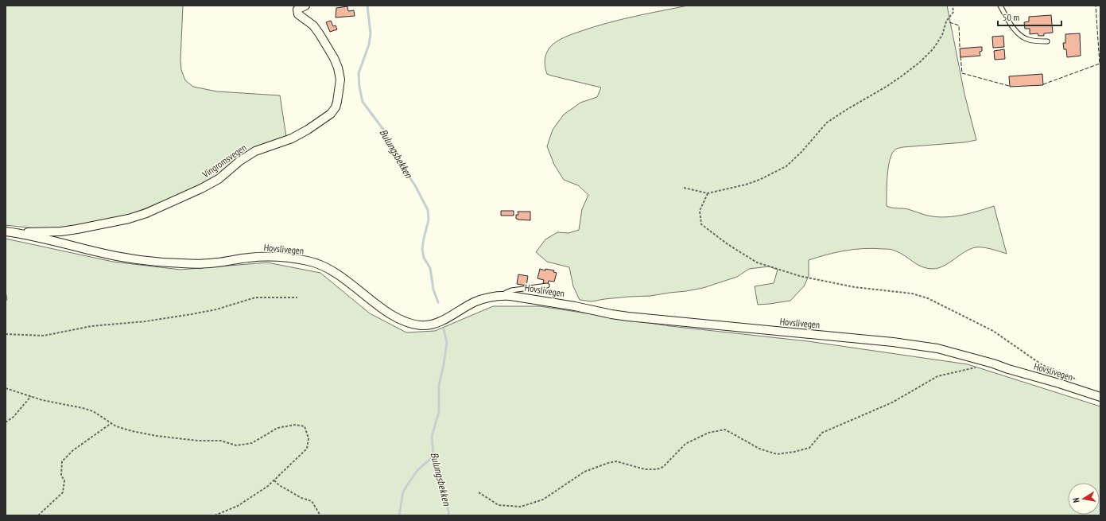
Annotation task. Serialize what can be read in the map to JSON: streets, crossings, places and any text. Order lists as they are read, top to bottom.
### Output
{
  "streets": {
    "street": ["Vingromsvegen", "Hovslivegen"]
  },
  "crossings": [
    ["Vingromsvegen", "Hovslivegen"]
  ],
  "water": ["Bulungsbekken"],
  "scale_bar": "50 m",
  "north": "left"
}
